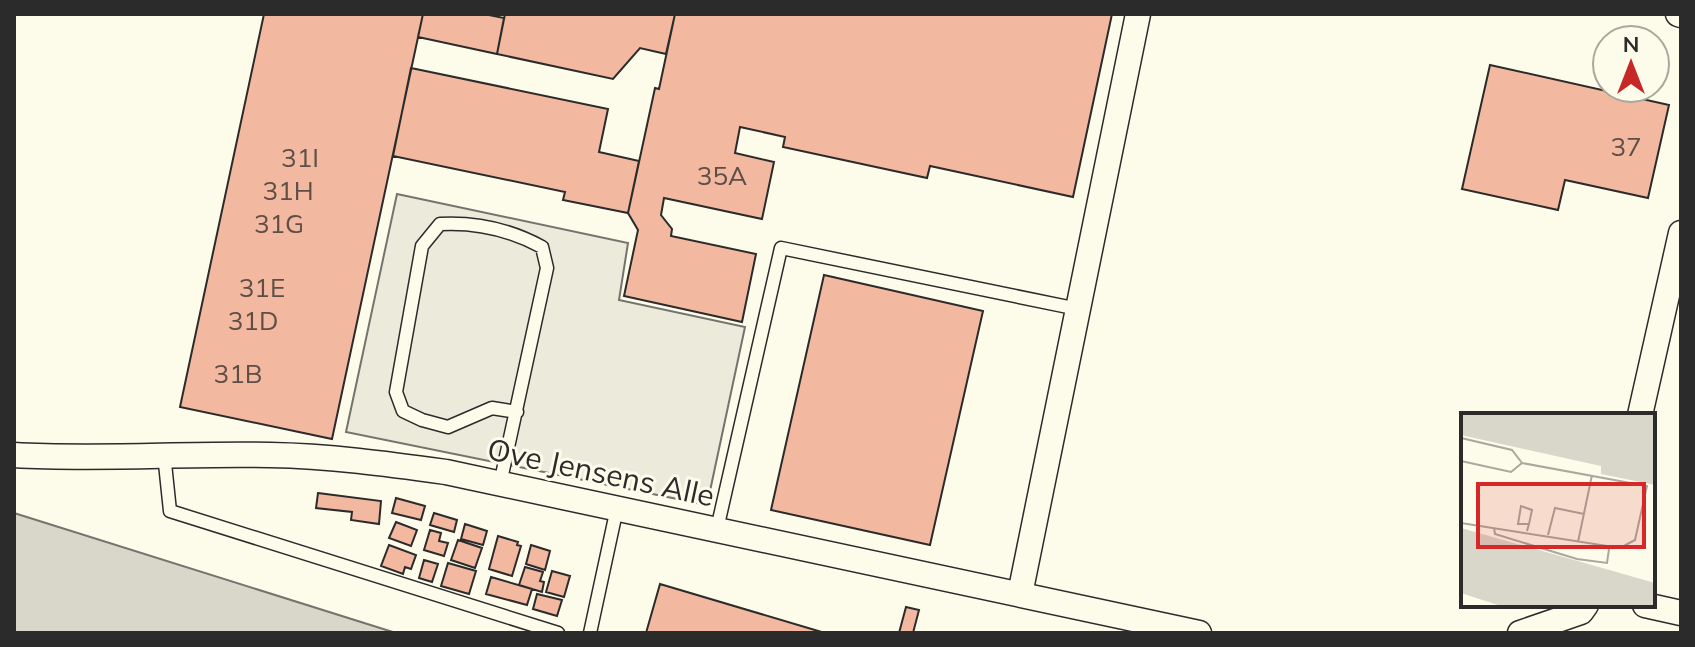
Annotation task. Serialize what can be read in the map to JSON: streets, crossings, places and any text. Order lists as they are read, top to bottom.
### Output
{
  "streets": {
    "street": ["Ove Jensens Alle"]
  },
  "house_numbers": [
    "37",
    "31I",
    "35A",
    "31H",
    "31G",
    "31E",
    "31D",
    "31B"
  ],
  "north": "top"
}
